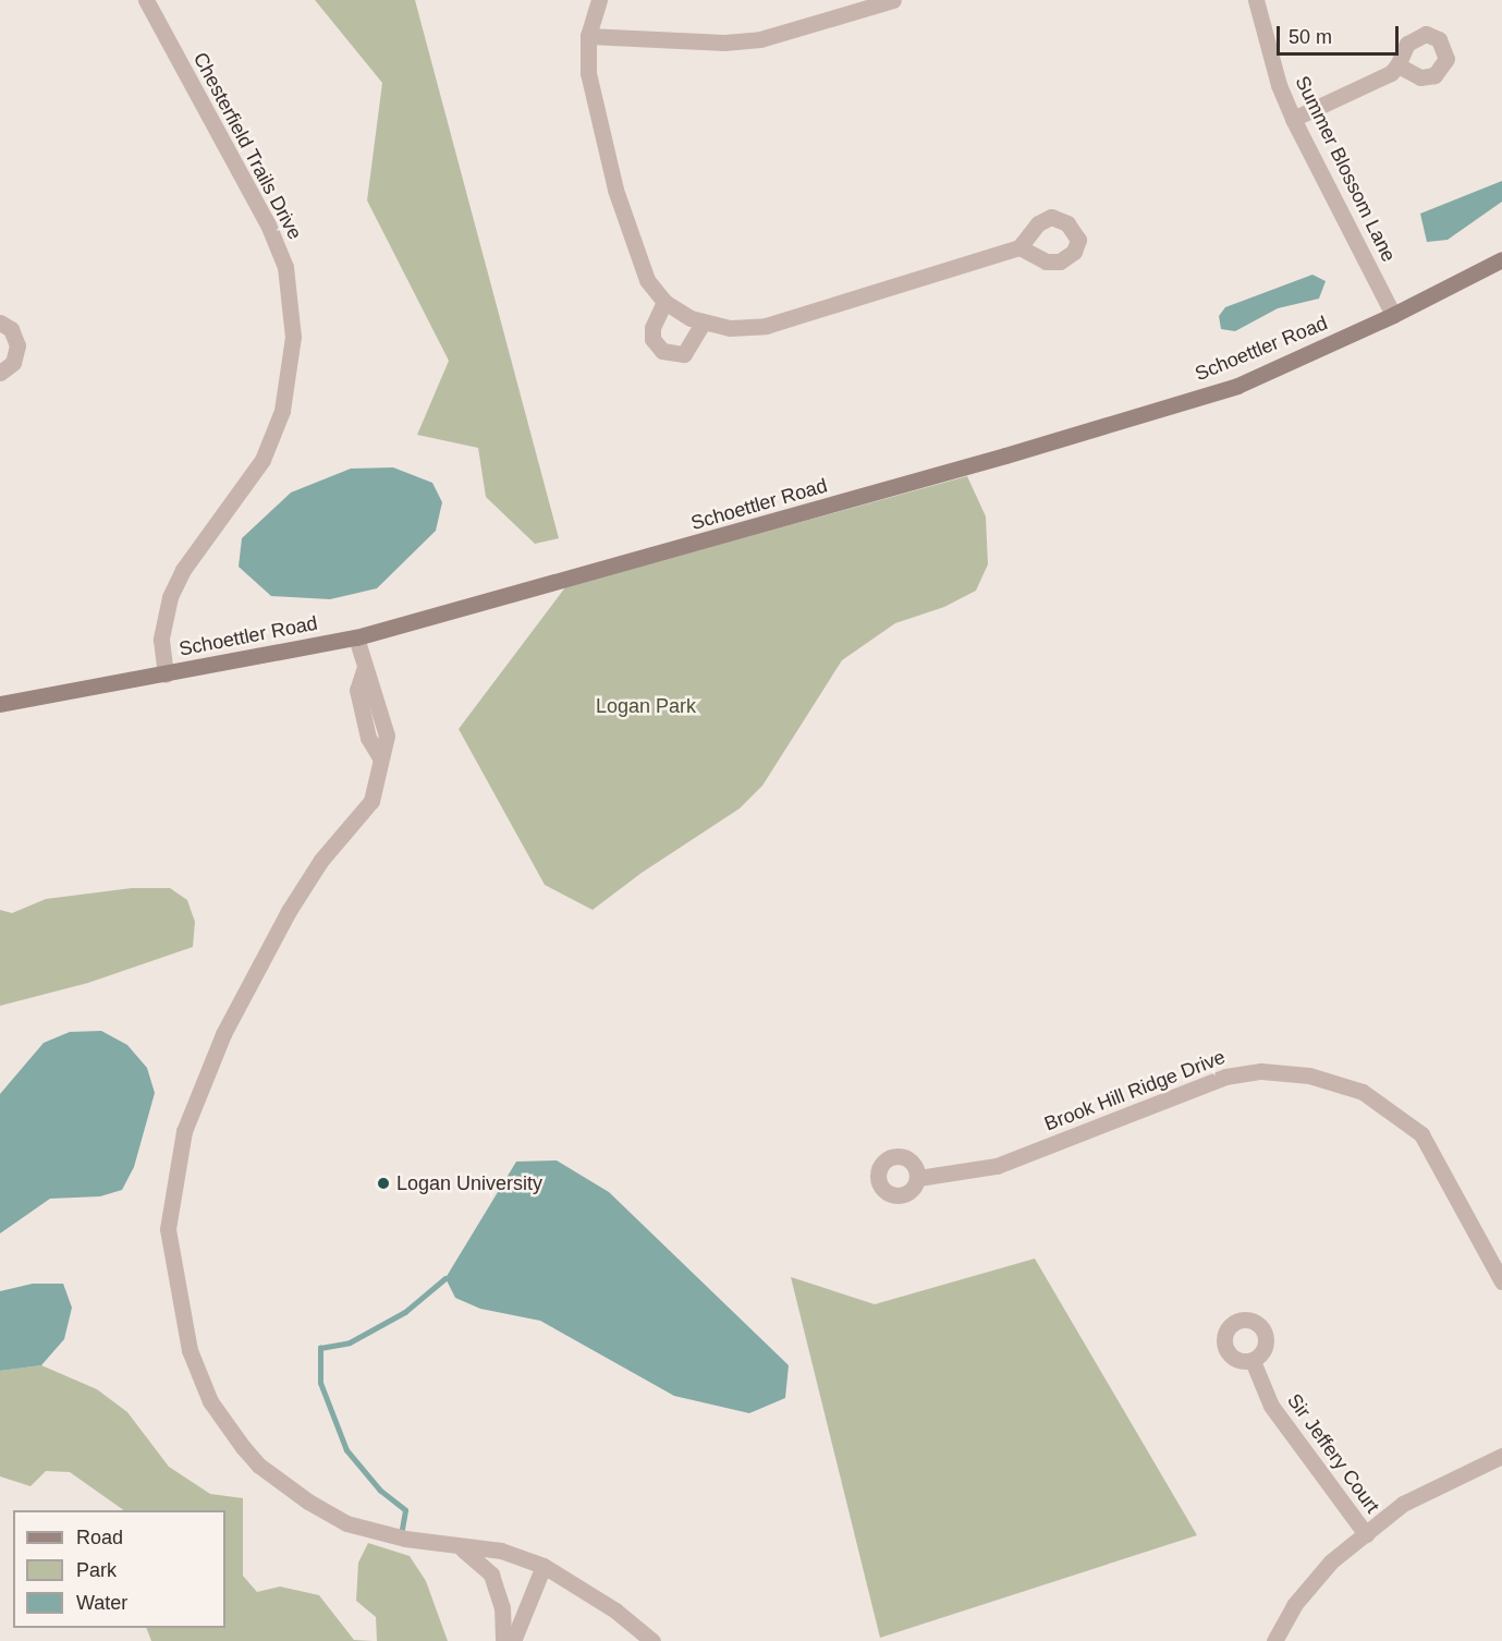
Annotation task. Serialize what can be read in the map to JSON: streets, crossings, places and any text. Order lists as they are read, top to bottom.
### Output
{
  "streets": {
    "street": [
      "Chesterfield Trails Drive",
      "Summer Blossom Lane",
      "Schoettler Road",
      "Brook Hill Ridge Drive",
      "Sir Jeffery Court"
    ]
  },
  "crossings": [
    ["Chesterfield Trails Drive", "Schoettler Road"],
    ["Summer Blossom Lane", "Schoettler Road"]
  ],
  "parks": ["Logan Park"],
  "places": ["Logan University"],
  "legend": ["Road", "Park", "Water"],
  "scale_bar": "50 m"
}
